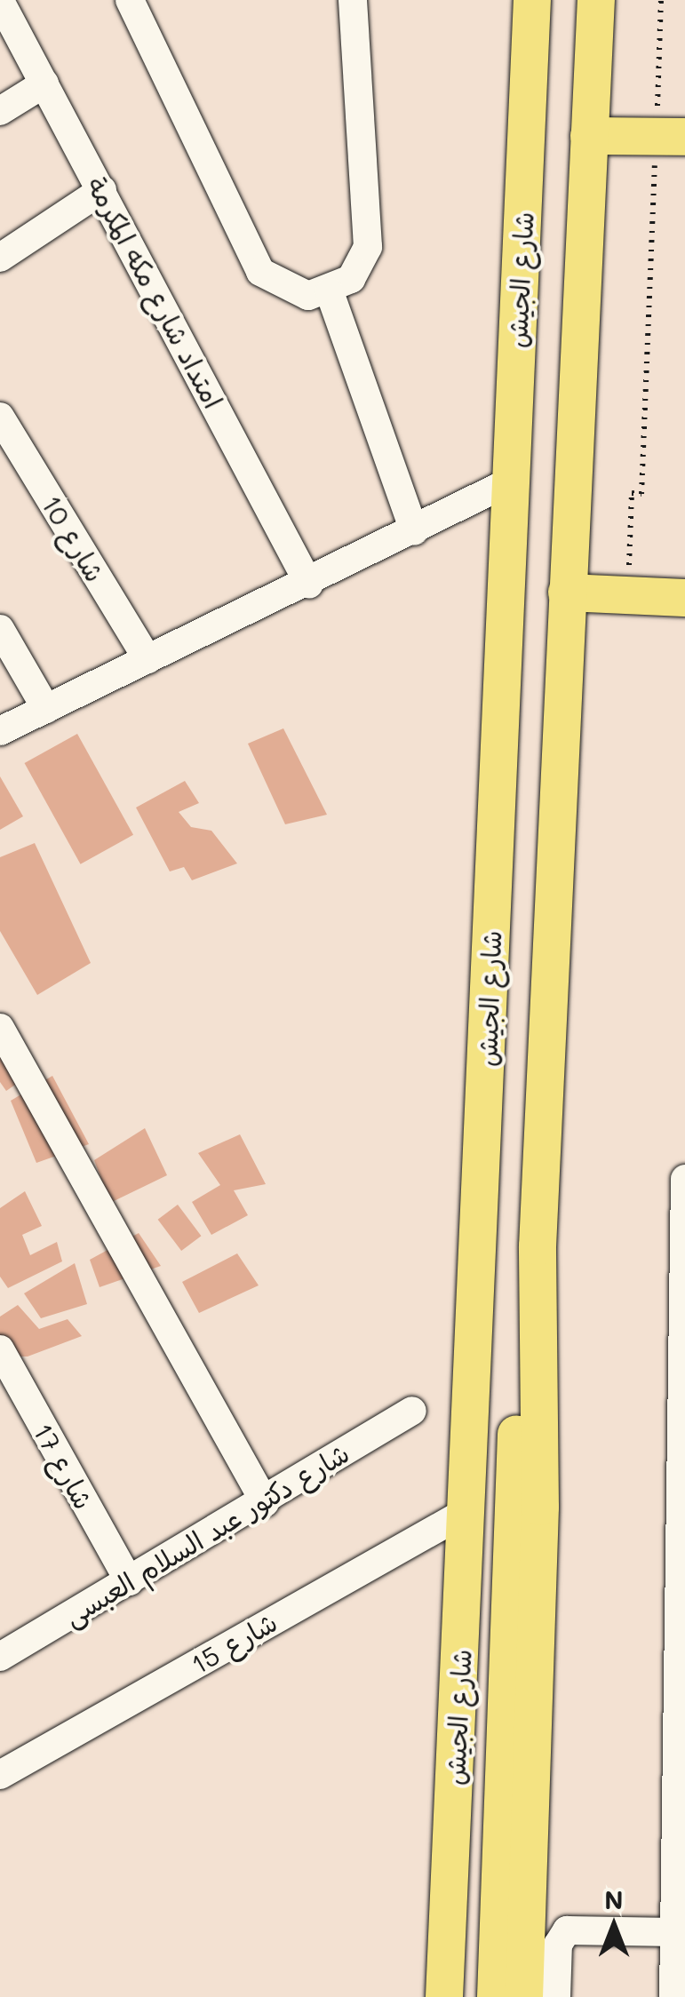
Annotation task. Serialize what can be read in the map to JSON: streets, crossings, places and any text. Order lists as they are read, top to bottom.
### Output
{
  "streets": {
    "main road": ["شارع الجيش"],
    "street": [
      "امتداد شارع مكه المكرمة",
      "شارع 10",
      "شارع 17",
      "شارع دكتور عبد السلام العبسى",
      "شارع 15"
    ]
  },
  "crossings": [
    ["شارع الجيش", "شارع 15"],
    ["شارع 17", "شارع دكتور عبد السلام العبسى"]
  ],
  "north": "top"
}
